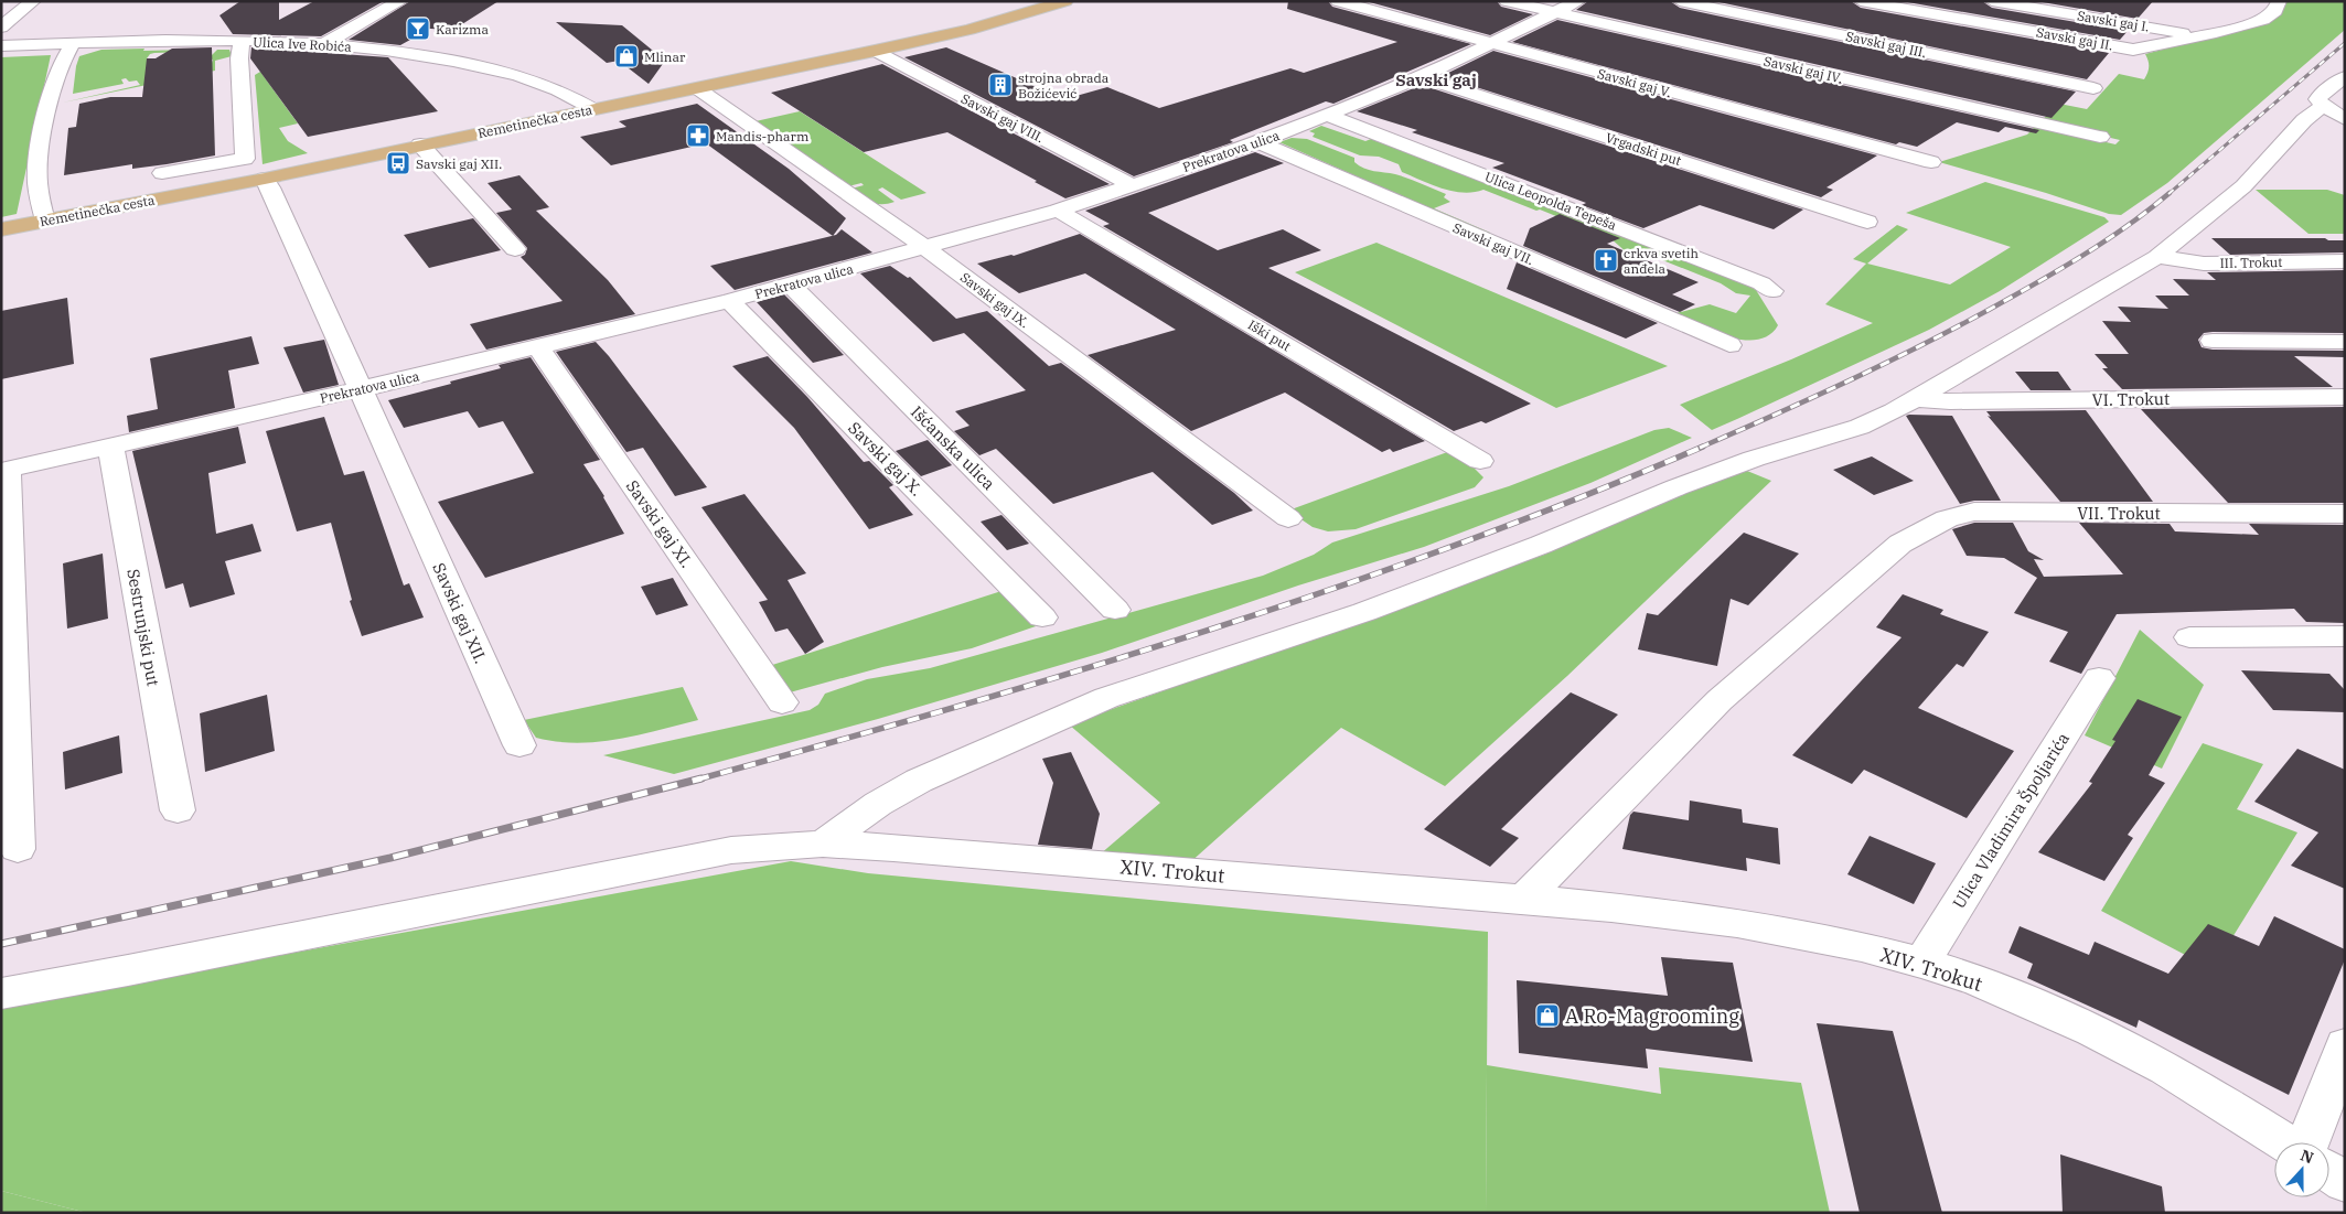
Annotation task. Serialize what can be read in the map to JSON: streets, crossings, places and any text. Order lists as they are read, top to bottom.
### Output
{
  "streets": {
    "main road": ["Remetinečka cesta"],
    "street": [
      "Savski gaj I.",
      "Savski gaj II.",
      "Ulica Ive Robića",
      "Savski gaj III.",
      "Savski gaj IV.",
      "Savski gaj V.",
      "Savski gaj VIII.",
      "Vrgadski put",
      "Prekratova ulica",
      "Ulica Leopolda Tepeša",
      "Savski gaj VII.",
      "III. Trokut",
      "Savski gaj IX.",
      "Iški put",
      "VI. Trokut",
      "Išćanska ulica",
      "Savski gaj X.",
      "VII. Trokut",
      "Savski gaj XI.",
      "Savski gaj XII.",
      "Sestrunjski put",
      "Ulica Vladimira Špoljarića",
      "XIV. Trokut"
    ]
  },
  "crossings": [
    ["Savski gaj I.", "Savski gaj II."],
    ["Ulica Ive Robića", "Remetinečka cesta"],
    ["Savski gaj IV.", "Prekratova ulica"],
    ["Savski gaj V.", "Prekratova ulica"],
    ["Savski gaj VIII.", "Remetinečka cesta"],
    ["Savski gaj VIII.", "Prekratova ulica"],
    ["Remetinečka cesta", "Savski gaj IX."],
    ["Remetinečka cesta", "Savski gaj XII."],
    ["Vrgadski put", "Prekratova ulica"],
    ["Prekratova ulica", "Ulica Leopolda Tepeša"],
    ["Prekratova ulica", "Savski gaj VII."],
    ["Prekratova ulica", "Savski gaj IX."],
    ["Prekratova ulica", "Iški put"],
    ["Prekratova ulica", "Išćanska ulica"],
    ["Prekratova ulica", "Savski gaj X."],
    ["Prekratova ulica", "Savski gaj XI."],
    ["Prekratova ulica", "Savski gaj XII."],
    ["Prekratova ulica", "Sestrunjski put"],
    ["VII. Trokut", "XIV. Trokut"],
    ["Ulica Vladimira Špoljarića", "XIV. Trokut"]
  ],
  "districts": ["Savski gaj"],
  "places": {
    "bar": ["Karizma"],
    "shop": ["Mlinar", "A Ro-Ma grooming"],
    "building": ["strojna obrada Božićević"],
    "pharmacy": ["Mandis-pharm"],
    "bus stop": ["Savski gaj XII."],
    "church": ["crkva svetih anđela"]
  },
  "north": "top"
}
